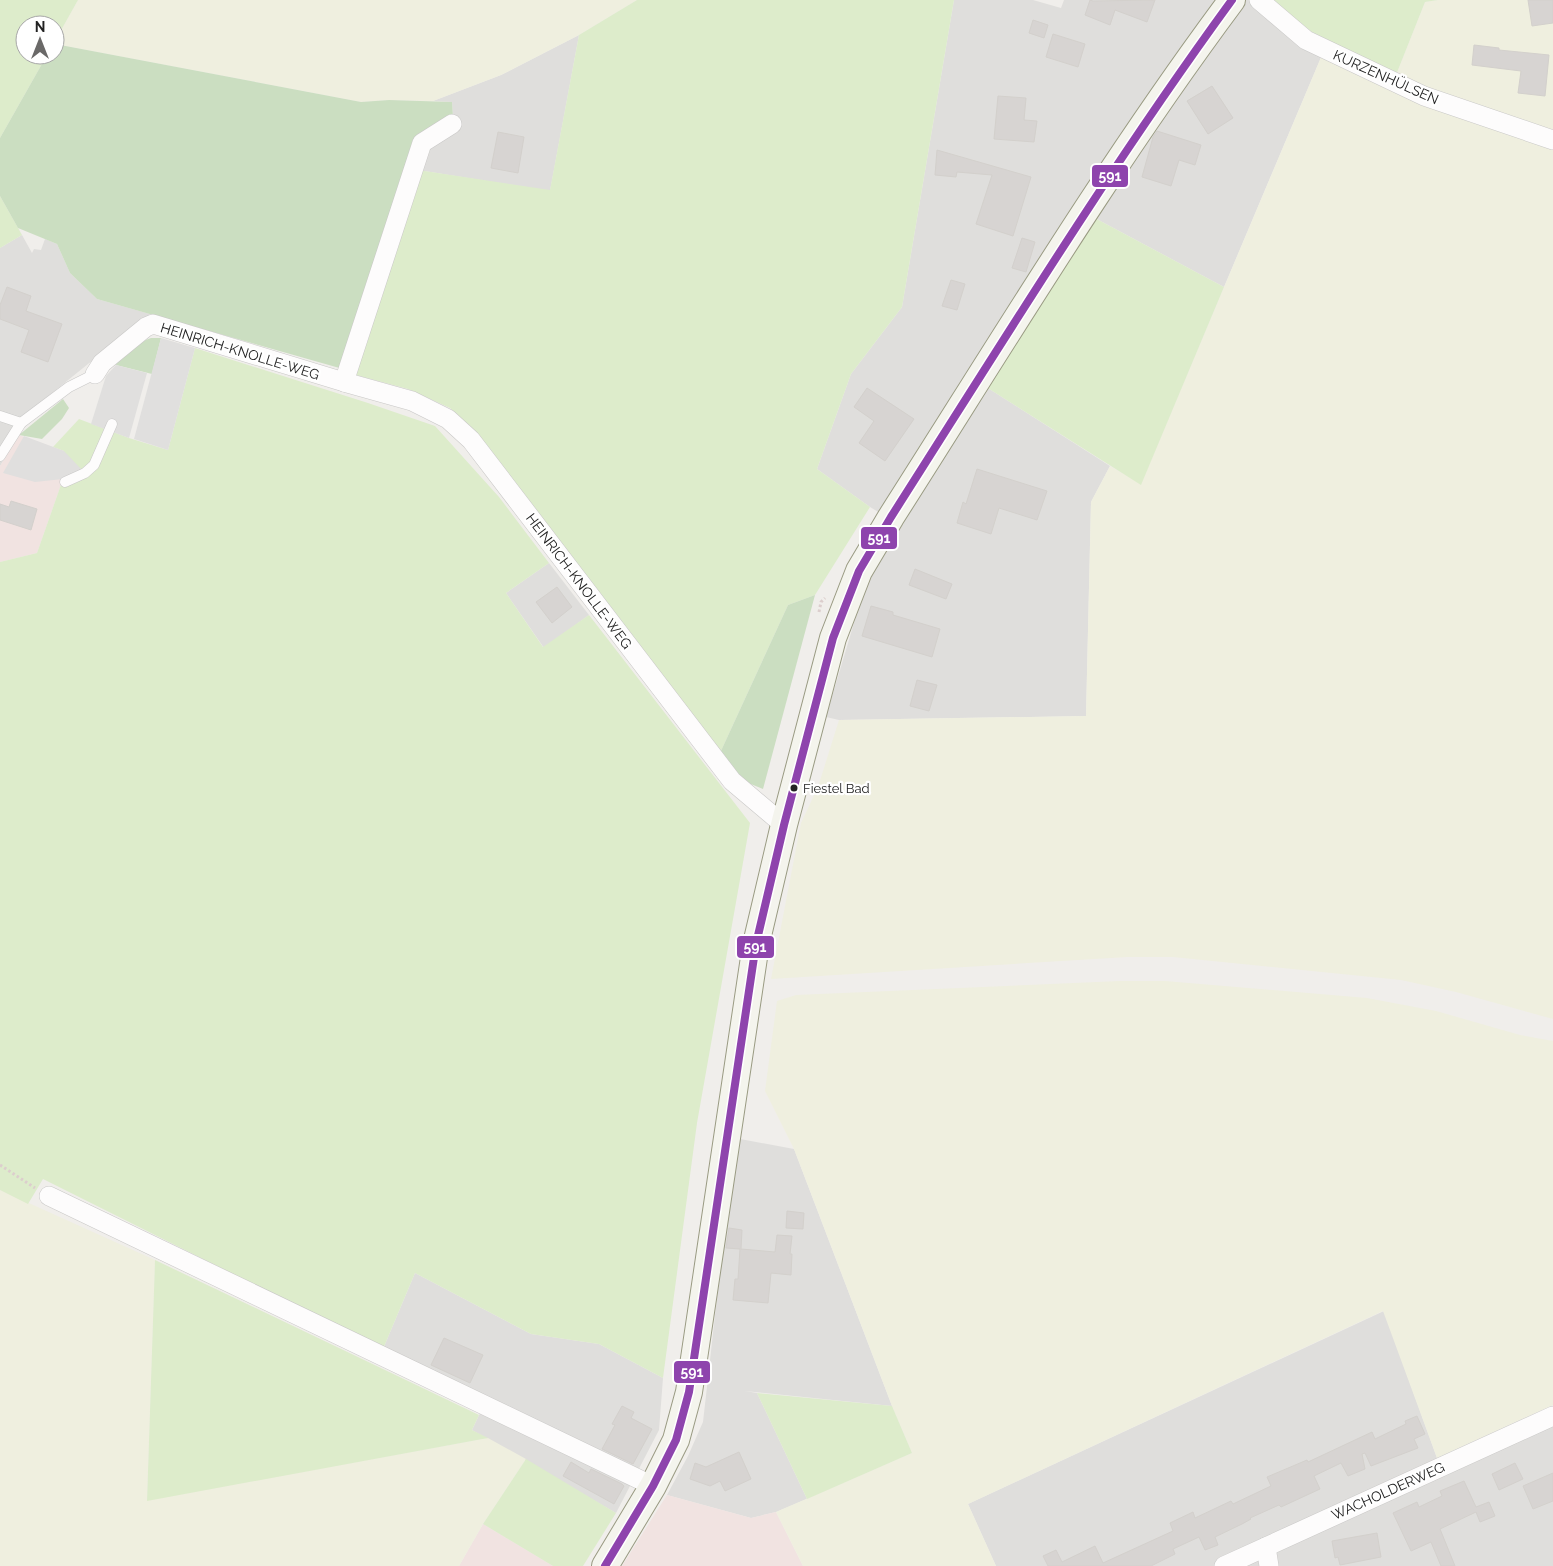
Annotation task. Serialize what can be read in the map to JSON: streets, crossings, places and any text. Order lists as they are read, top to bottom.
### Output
{
  "streets": {
    "street": ["KURZENHÜLSEN", "HEINRICH-KNOLLE-WEG", "WACHOLDERWEG"]
  },
  "places": ["Fiestel Bad"],
  "lines": ["transit line 591"],
  "north": "top"
}
